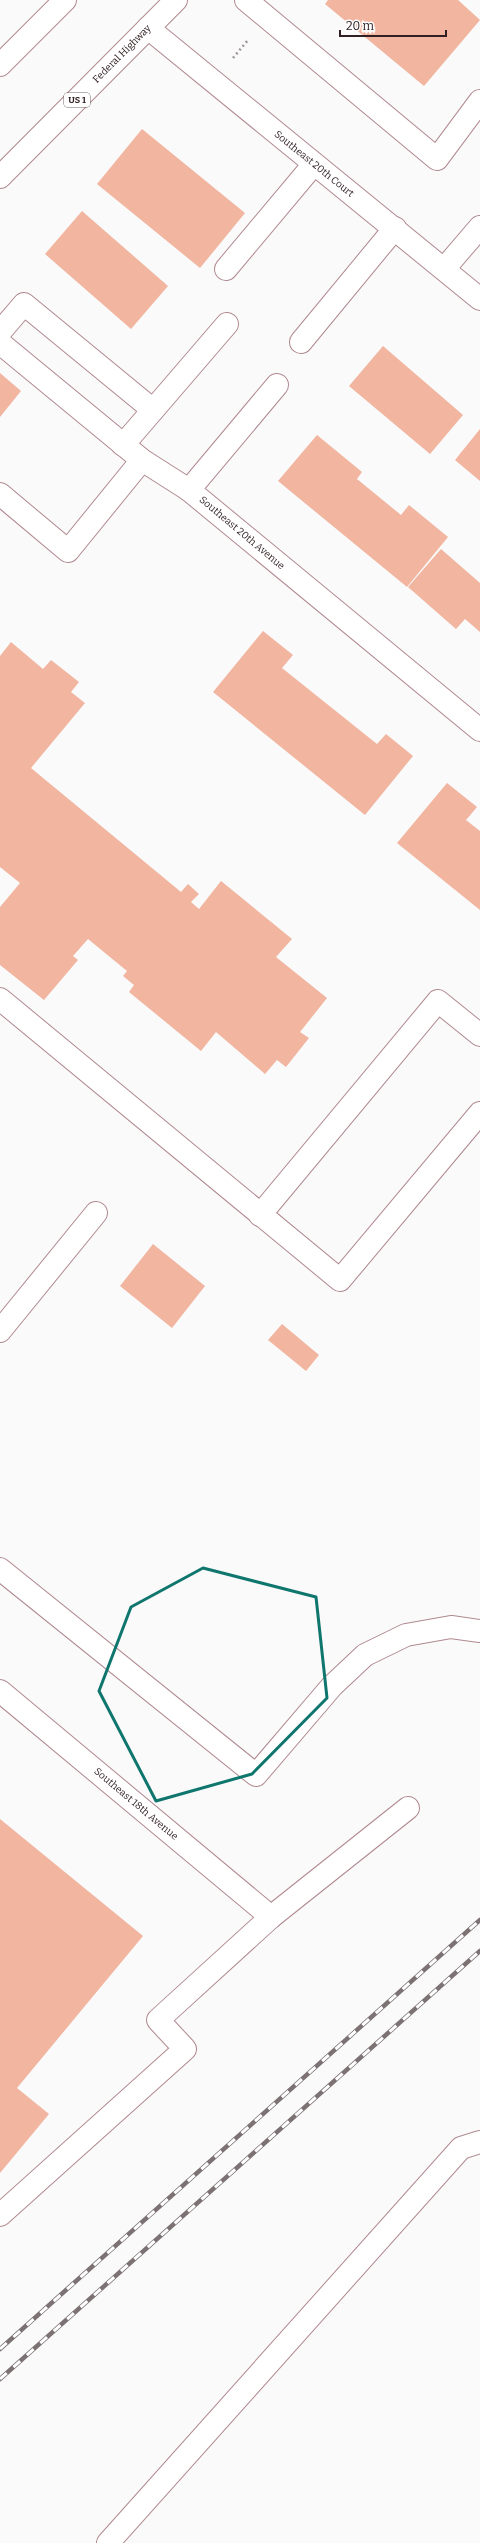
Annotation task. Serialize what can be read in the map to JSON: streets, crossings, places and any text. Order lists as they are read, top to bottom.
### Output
{
  "streets": {
    "street": [
      "Federal Highway",
      "US 1",
      "Southeast 20th Court",
      "Southeast 20th Avenue",
      "Southeast 18th Avenue"
    ]
  },
  "crossings": [
    ["Federal Highway", "Southeast 20th Court"]
  ],
  "scale_bar": "20 m"
}
